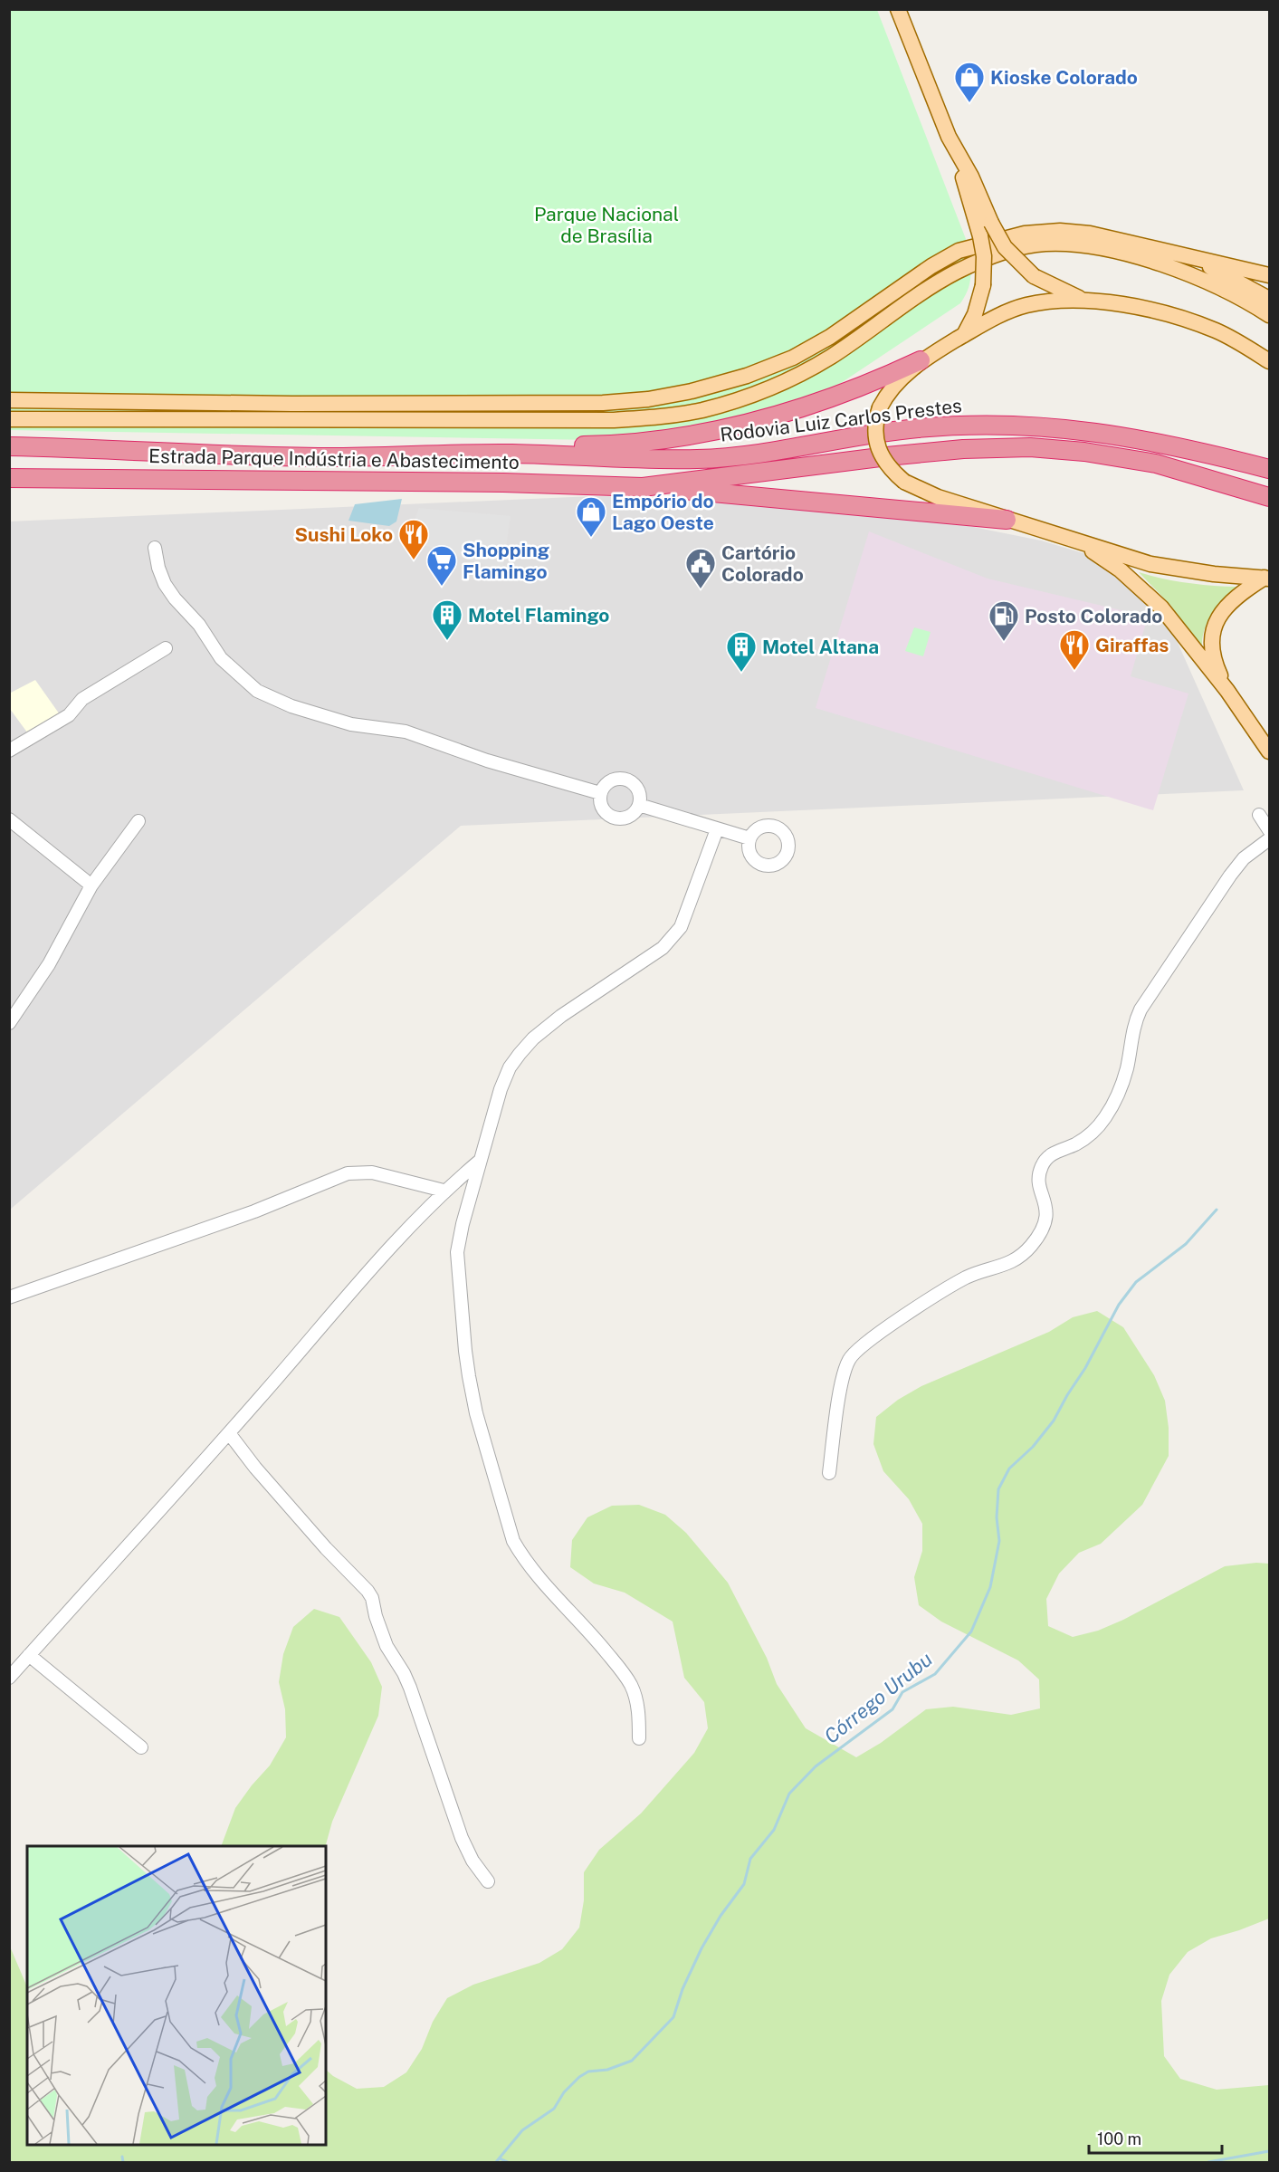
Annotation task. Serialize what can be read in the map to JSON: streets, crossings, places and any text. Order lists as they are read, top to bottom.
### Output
{
  "streets": {
    "highway": ["Rodovia Luiz Carlos Prestes", "Estrada Parque Indústria e Abastecimento"]
  },
  "crossings": [
    ["Rodovia Luiz Carlos Prestes", "Estrada Parque Indústria e Abastecimento"]
  ],
  "water": ["Córrego Urubu"],
  "parks": ["Parque Nacional de Brasília"],
  "places": {
    "shop": ["Kioske Colorado", "Empório do Lago Oeste"],
    "restaurant": ["Sushi Loko", "Giraffas"],
    "supermarket": ["Shopping Flamingo"],
    "public building": ["Cartório Colorado"],
    "building": ["Motel Flamingo", "Motel Altana"],
    "fuel station": ["Posto Colorado"]
  },
  "scale_bar": "100 m"
}
